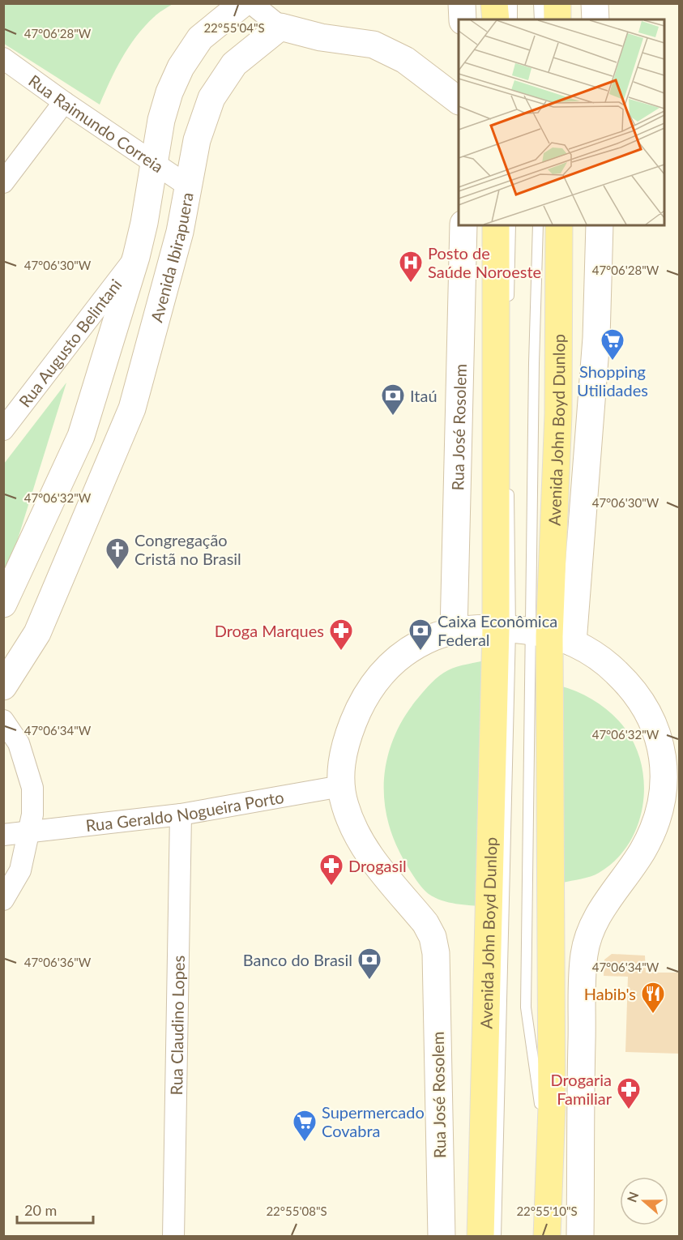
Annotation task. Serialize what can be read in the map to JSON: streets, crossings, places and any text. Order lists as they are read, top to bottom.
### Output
{
  "streets": {
    "main road": ["Avenida John Boyd Dunlop"],
    "street": [
      "Rua Raimundo Correia",
      "Avenida Ibirapuera",
      "Rua Augusto Belintani",
      "Rua José Rosolem",
      "Rua Geraldo Nogueira Porto",
      "Rua Claudino Lopes"
    ]
  },
  "crossings": [
    ["Rua Raimundo Correia", "Avenida Ibirapuera"],
    ["Rua José Rosolem", "Rua Geraldo Nogueira Porto"],
    ["Rua Geraldo Nogueira Porto", "Rua Claudino Lopes"]
  ],
  "places": {
    "hospital": ["Posto de Saúde Noroeste"],
    "supermarket": ["Shopping Utilidades", "Supermercado Covabra"],
    "bank": ["Itaú", "Caixa Econômica Federal", "Banco do Brasil"],
    "church": ["Congregação Cristã no Brasil"],
    "pharmacy": ["Droga Marques", "Drogasil", "Drogaria Familiar"],
    "restaurant": ["Habib's"]
  },
  "scale_bar": "20 m",
  "north": "left",
  "coordinates": [
    "22°55'04\"S",
    "47°06'28\"W",
    "47°06'30\"W",
    "47°06'32\"W",
    "47°06'34\"W",
    "47°06'36\"W",
    "22°55'08\"S",
    "22°55'10\"S"
  ]
}
